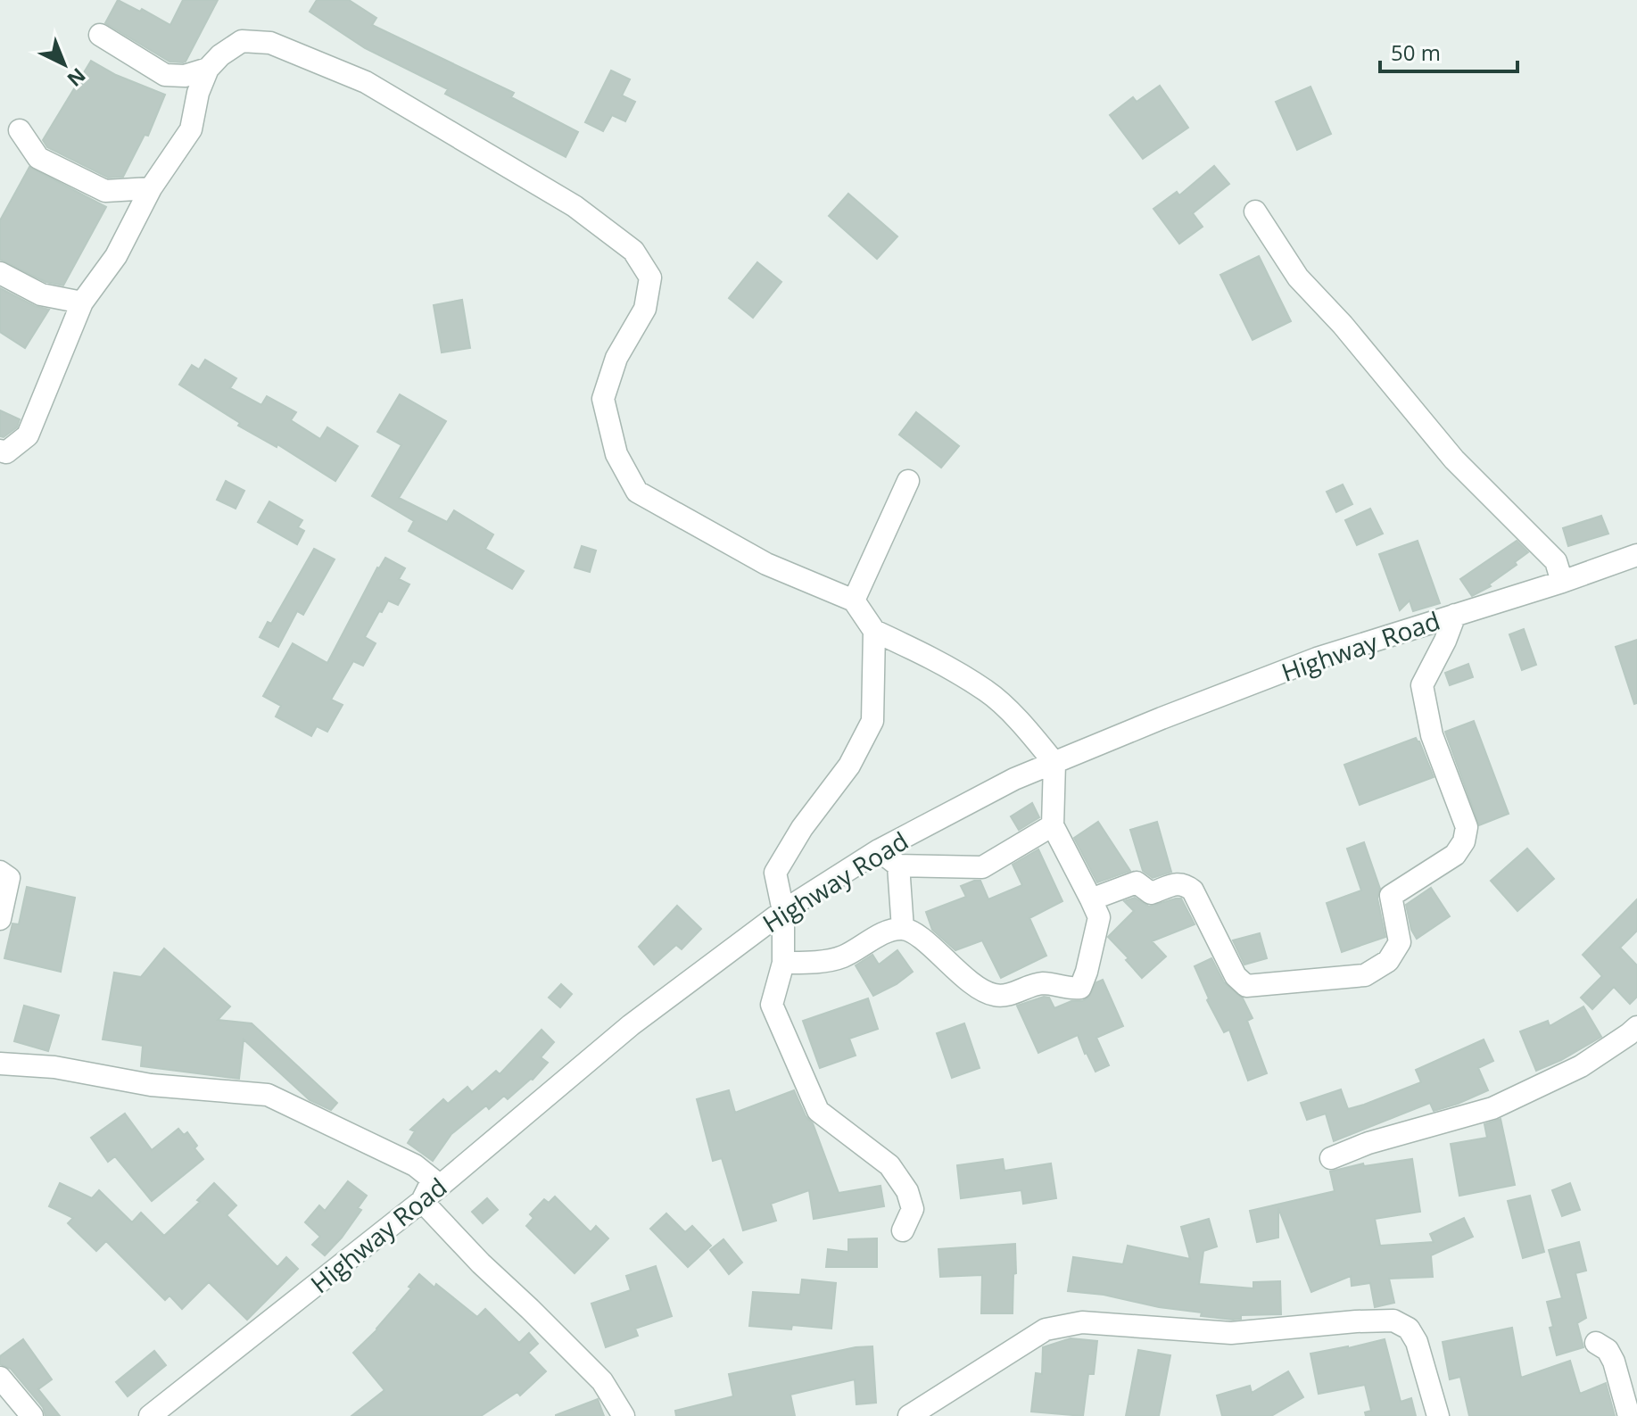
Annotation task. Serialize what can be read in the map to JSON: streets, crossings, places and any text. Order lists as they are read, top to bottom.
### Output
{
  "streets": {
    "street": ["Highway Road"]
  },
  "scale_bar": "50 m",
  "north": "bottom right"
}
